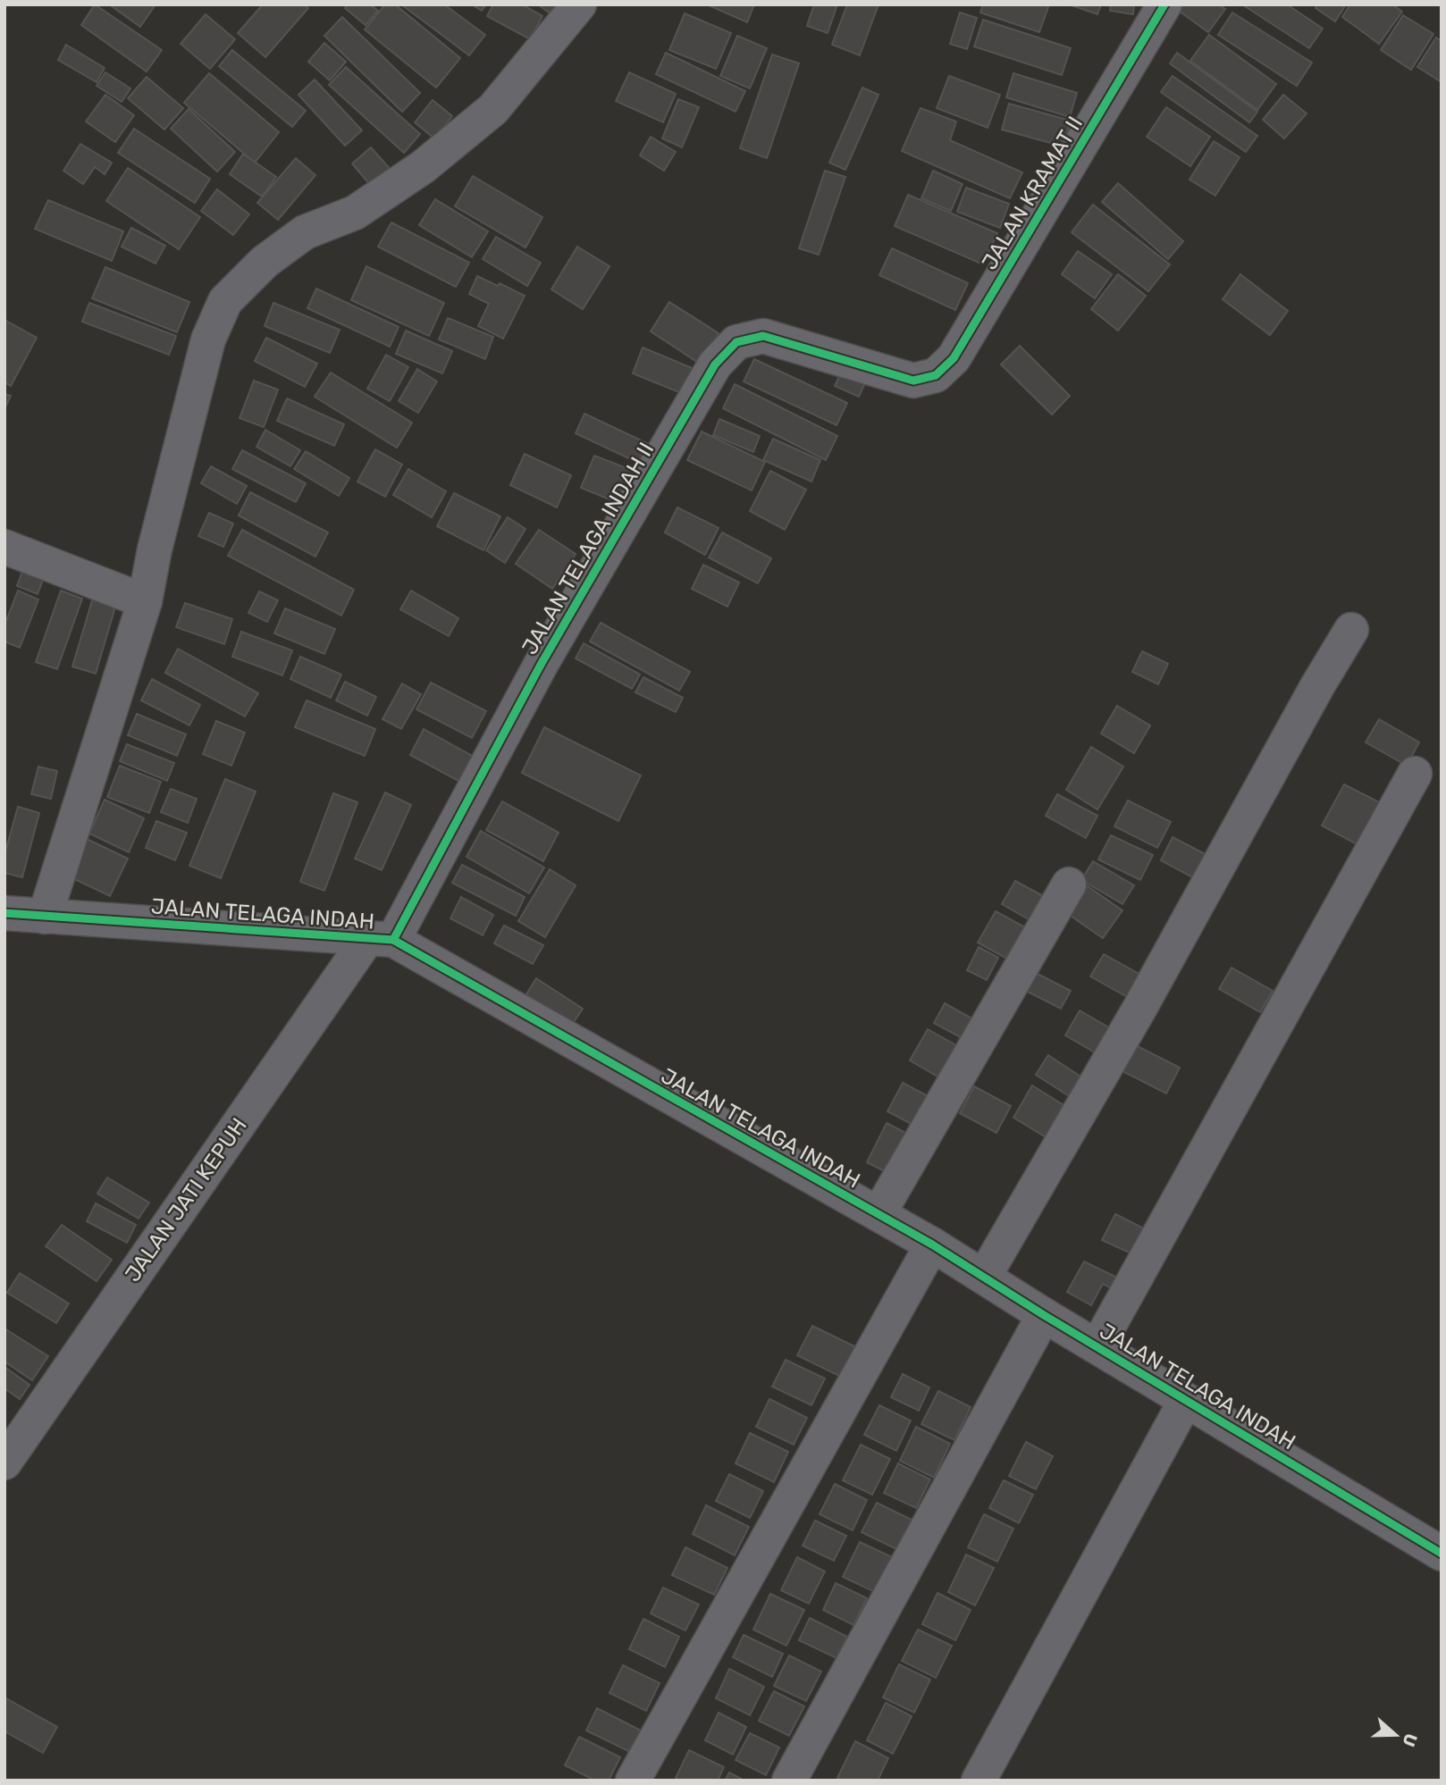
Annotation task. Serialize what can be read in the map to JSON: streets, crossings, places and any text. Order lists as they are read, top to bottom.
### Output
{
  "streets": {
    "street": [
      "JALAN KRAMAT II",
      "JALAN TELAGA INDAH II",
      "JALAN TELAGA INDAH",
      "JALAN JATI KEPUH"
    ]
  },
  "crossings": [
    ["JALAN KRAMAT II", "JALAN TELAGA INDAH II"],
    ["JALAN TELAGA INDAH II", "JALAN TELAGA INDAH"],
    ["JALAN TELAGA INDAH II", "JALAN JATI KEPUH"],
    ["JALAN TELAGA INDAH", "JALAN JATI KEPUH"]
  ],
  "north": "right"
}
